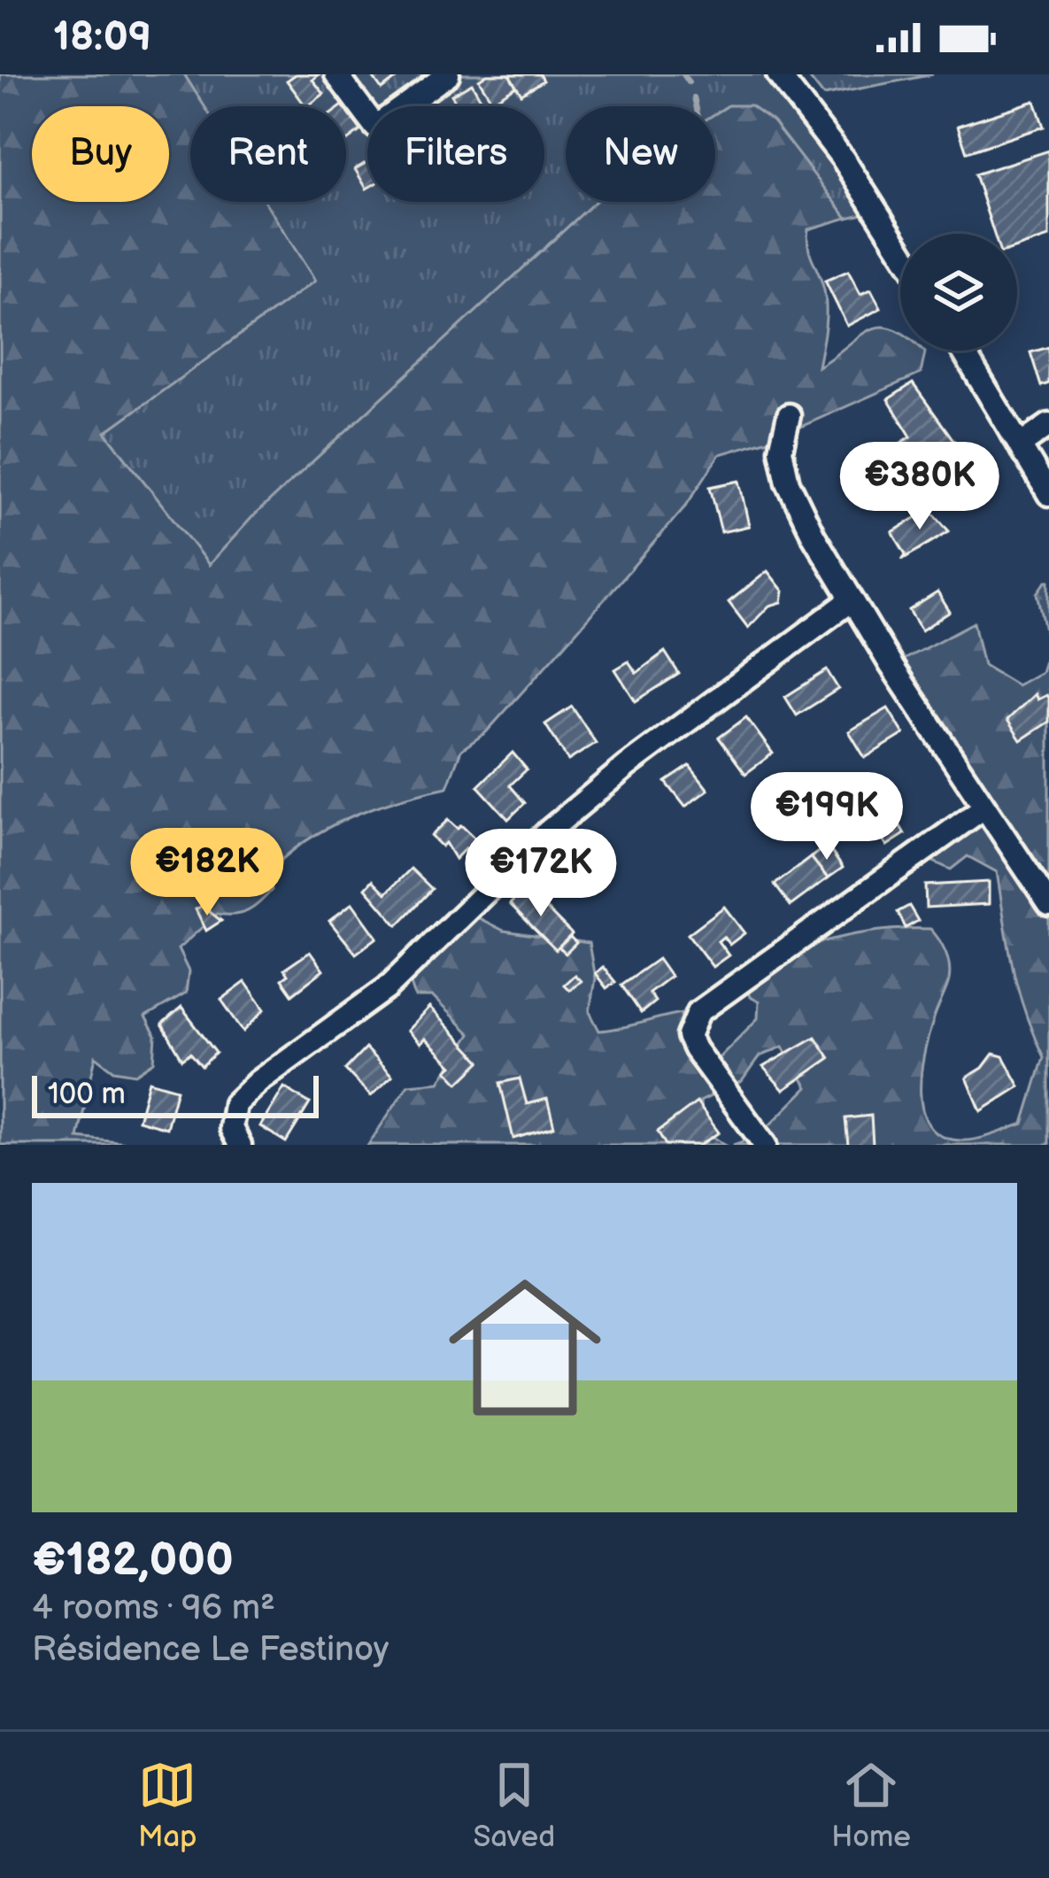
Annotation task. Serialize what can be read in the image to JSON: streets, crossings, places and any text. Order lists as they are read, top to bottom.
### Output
{
  "scale_bar": "100 m",
  "page": {
    "status": "18:09",
    "chip": [
      "Buy",
      "Rent",
      "Filters",
      "New"
    ],
    "price": [
      "€380K",
      "€199K",
      "€182K",
      "€172K"
    ],
    "scale": "100 m",
    "list": [
      {
        "name": "€182,000",
        "note": "4 rooms · 96 m² · Résidence Le Festinoy"
      }
    ],
    "tabs": ["Map", "Saved", "Home"]
  }
}
